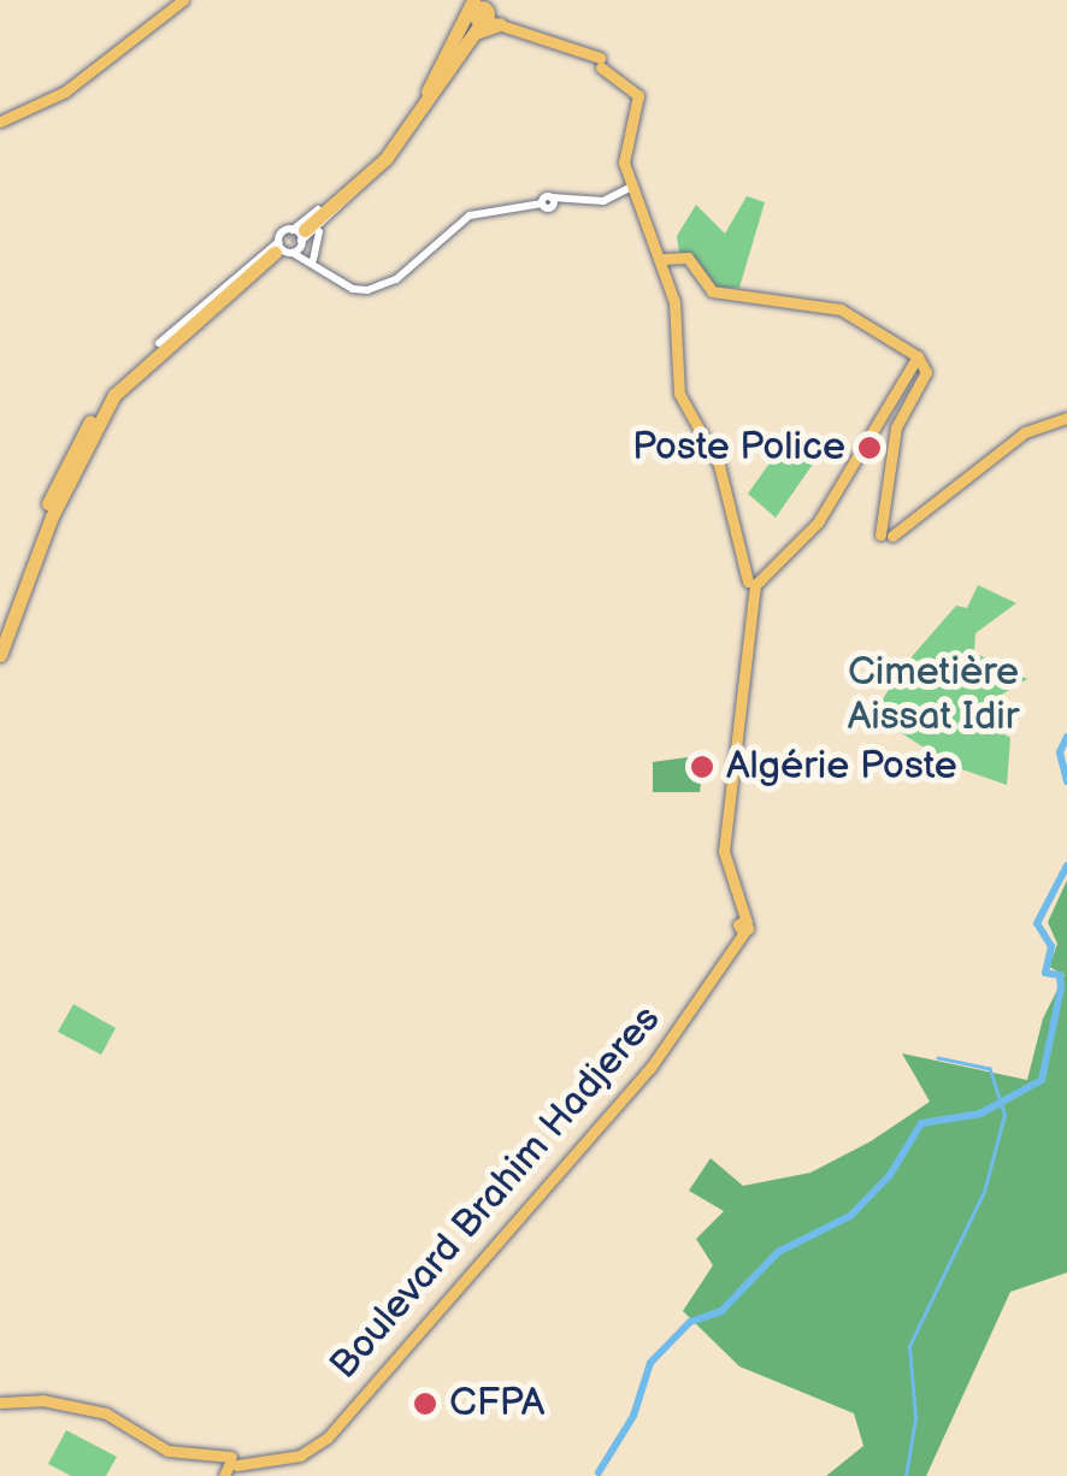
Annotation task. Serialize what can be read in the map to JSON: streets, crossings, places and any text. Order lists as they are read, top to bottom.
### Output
{
  "streets": {
    "main road": ["Boulevard Brahim Hadjeres"]
  },
  "parks": ["Cimetière Aissat Idir"],
  "places": ["Poste Police", "Algérie Poste", "CFPA"]
}
